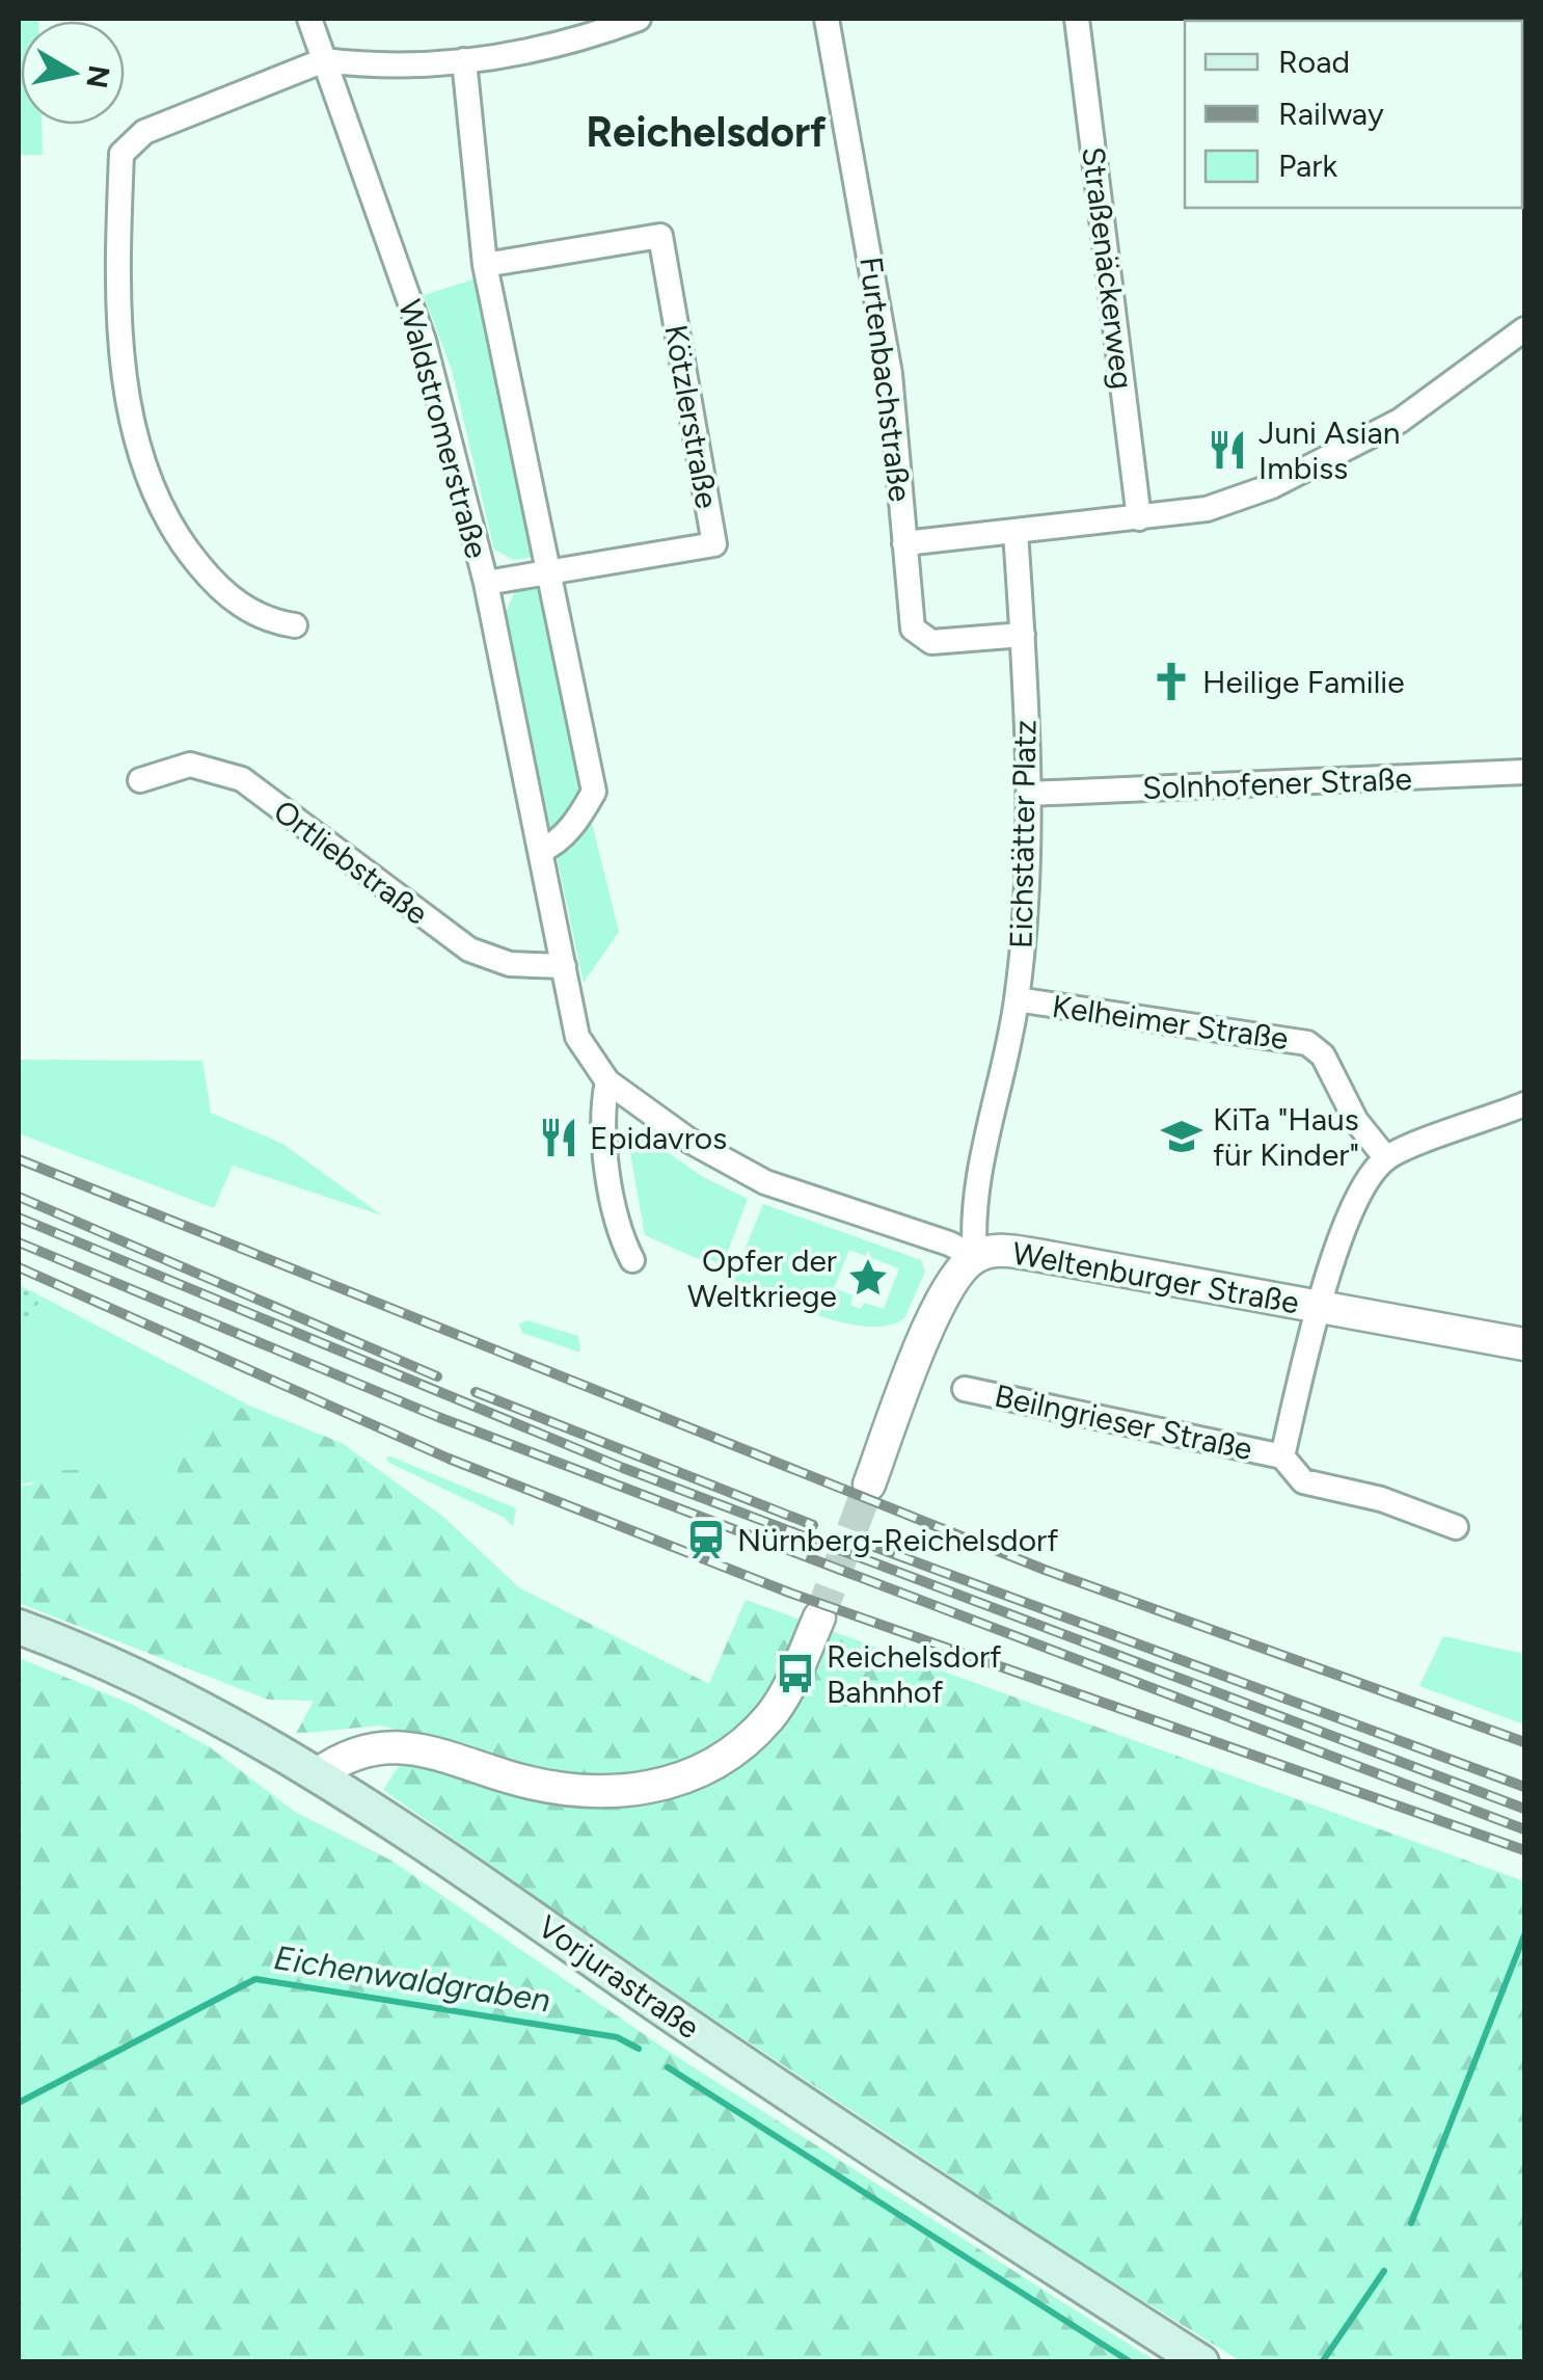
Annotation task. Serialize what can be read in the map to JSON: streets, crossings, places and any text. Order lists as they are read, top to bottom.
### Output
{
  "streets": {
    "main road": ["Vorjurastraße"],
    "street": [
      "Straßenäckerweg",
      "Furtenbachstraße",
      "Kötzlerstraße",
      "Waldstromerstraße",
      "Solnhofener Straße",
      "Eichstätter Platz",
      "Ortliebstraße",
      "Kelheimer Straße",
      "Weltenburger Straße",
      "Beilngrieser Straße"
    ]
  },
  "crossings": [
    ["Furtenbachstraße", "Eichstätter Platz"],
    ["Kötzlerstraße", "Waldstromerstraße"],
    ["Waldstromerstraße", "Eichstätter Platz"],
    ["Waldstromerstraße", "Ortliebstraße"],
    ["Waldstromerstraße", "Weltenburger Straße"],
    ["Solnhofener Straße", "Eichstätter Platz"],
    ["Eichstätter Platz", "Kelheimer Straße"],
    ["Eichstätter Platz", "Weltenburger Straße"],
    ["Kelheimer Straße", "Beilngrieser Straße"],
    ["Weltenburger Straße", "Beilngrieser Straße"]
  ],
  "districts": ["Reichelsdorf"],
  "water": ["Eichenwaldgraben"],
  "places": {
    "restaurant": ["Juni Asian Imbiss", "Epidavros"],
    "church": ["Heilige Familie"],
    "school or university": ["KiTa \"Haus für Kinder\""],
    "place": ["Opfer der Weltkriege"],
    "station": ["Nürnberg-Reichelsdorf"],
    "bus stop": ["Reichelsdorf Bahnhof"]
  },
  "legend": ["Road", "Railway", "Park"],
  "north": "right"
}
